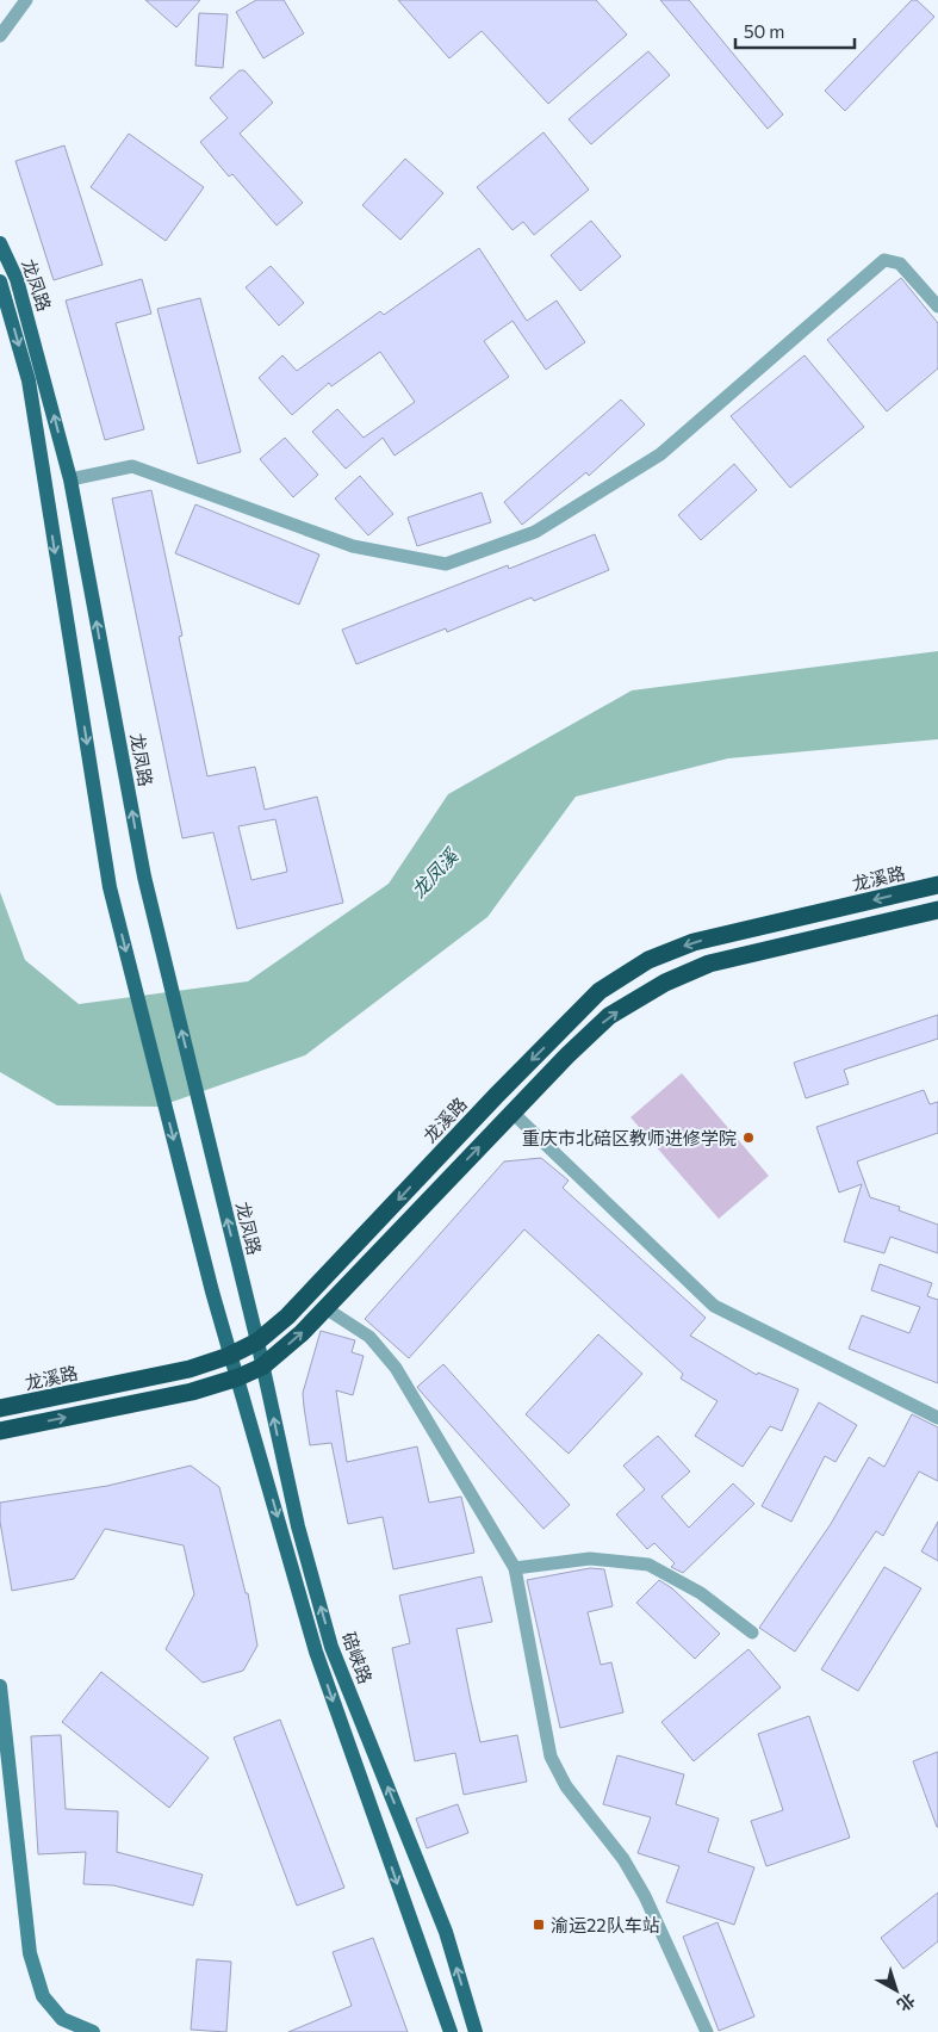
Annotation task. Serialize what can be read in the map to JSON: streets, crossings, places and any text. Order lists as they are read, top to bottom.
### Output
{
  "streets": {
    "highway": ["龙溪路"],
    "main road": ["龙凤路", "碚峡路"]
  },
  "crossings": [
    ["龙凤路", "碚峡路"],
    ["龙溪路", "碚峡路"]
  ],
  "water": ["龙凤溪"],
  "places": {
    "other": ["重庆市北碚区教师进修学院"],
    "transit": ["渝运22队车站"]
  },
  "scale_bar": "50 m",
  "north": "bottom right"
}
